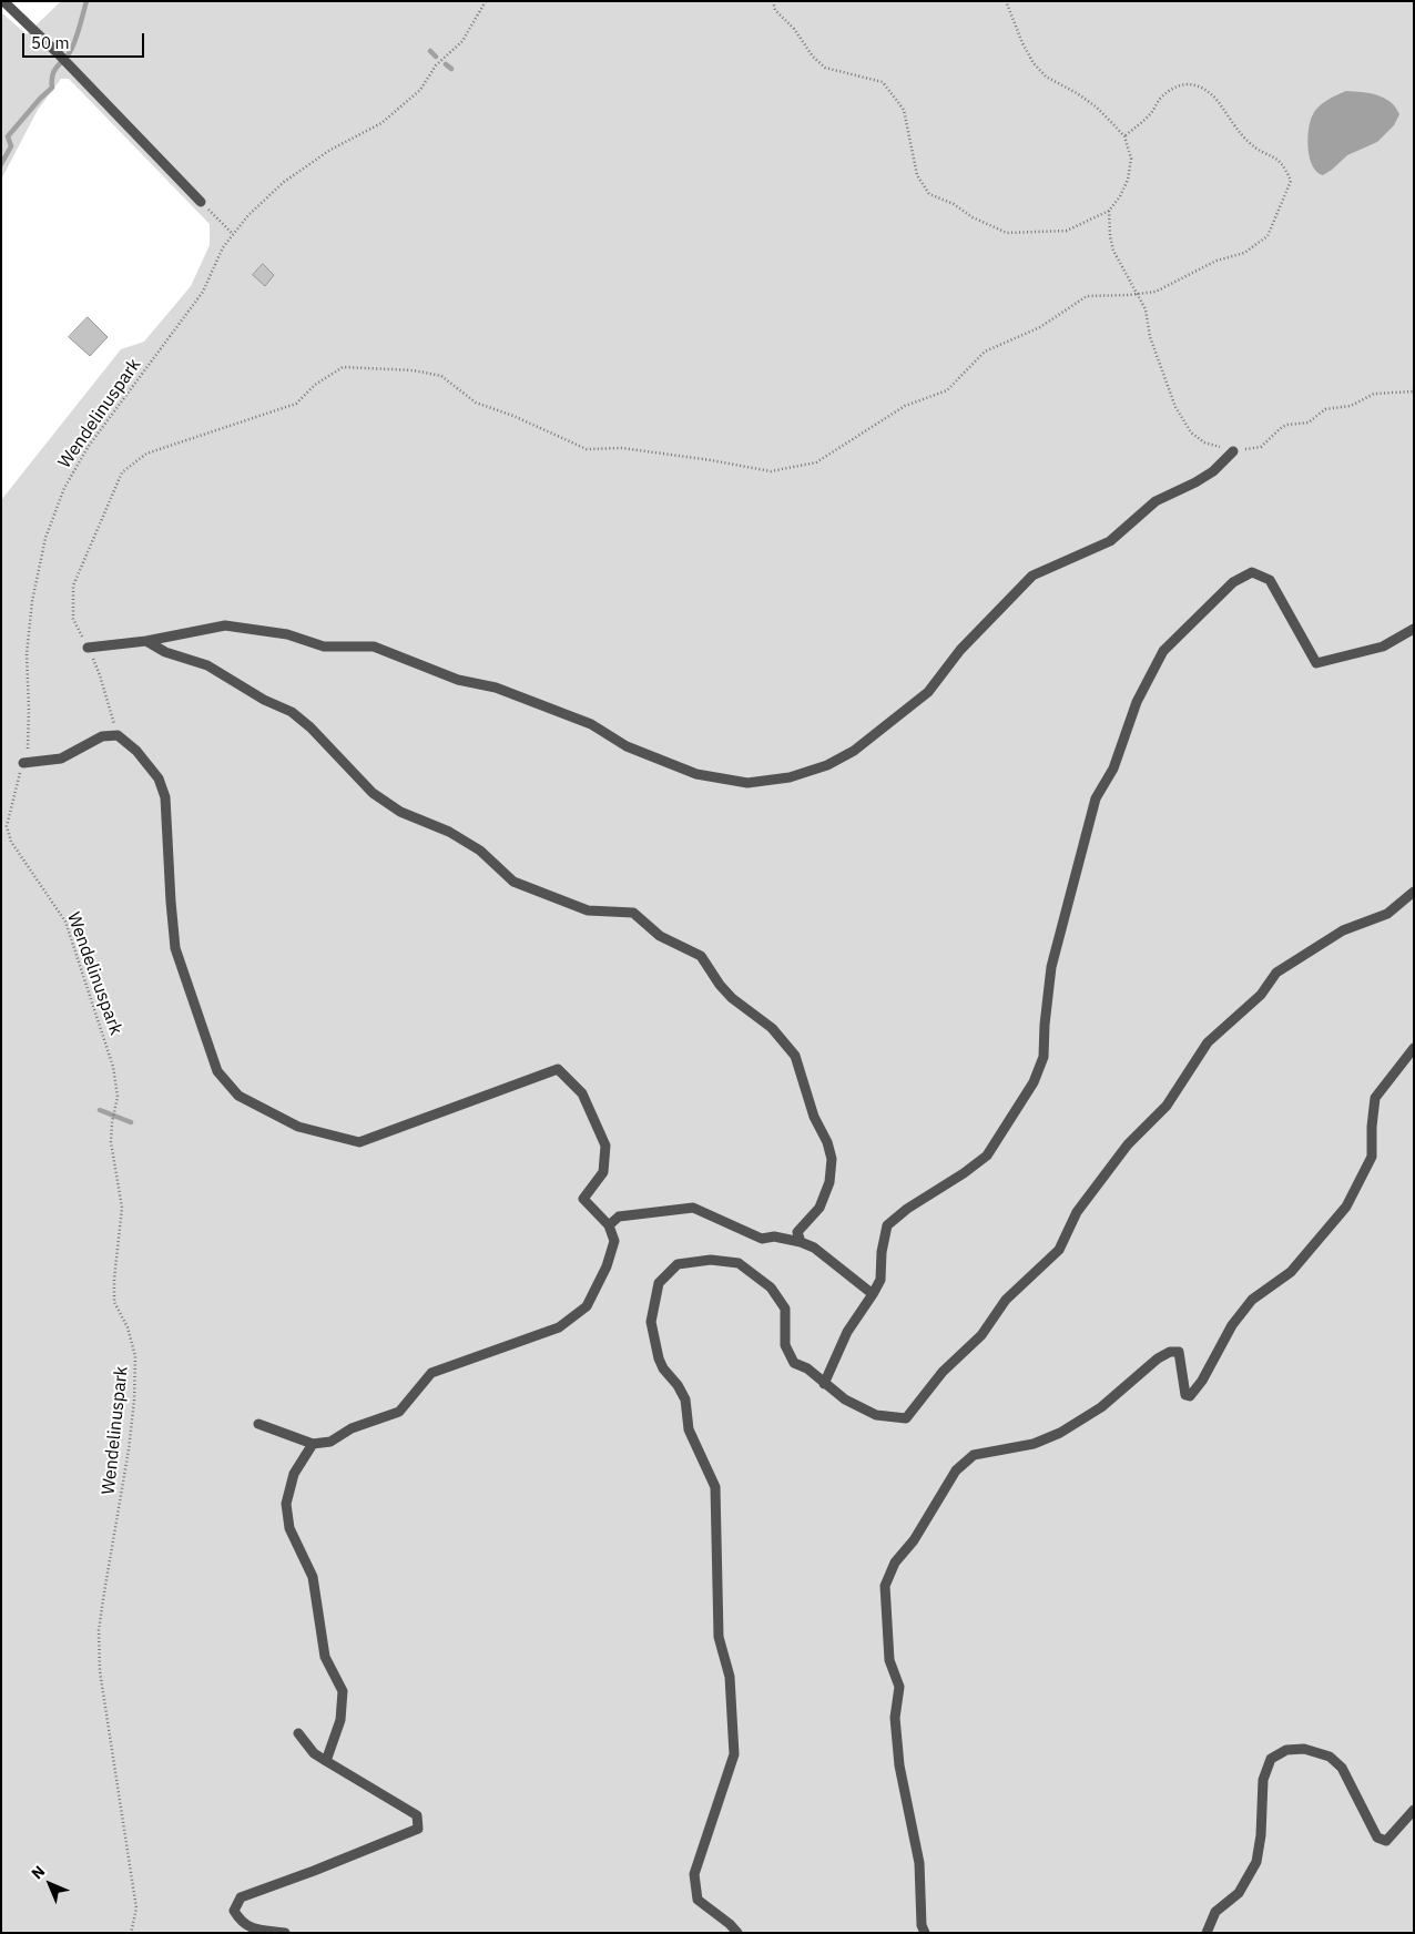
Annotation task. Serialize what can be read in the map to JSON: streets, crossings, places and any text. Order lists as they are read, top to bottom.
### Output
{
  "streets": {
    "path": ["Wendelinuspark"]
  },
  "scale_bar": "50 m",
  "north": "top left"
}
